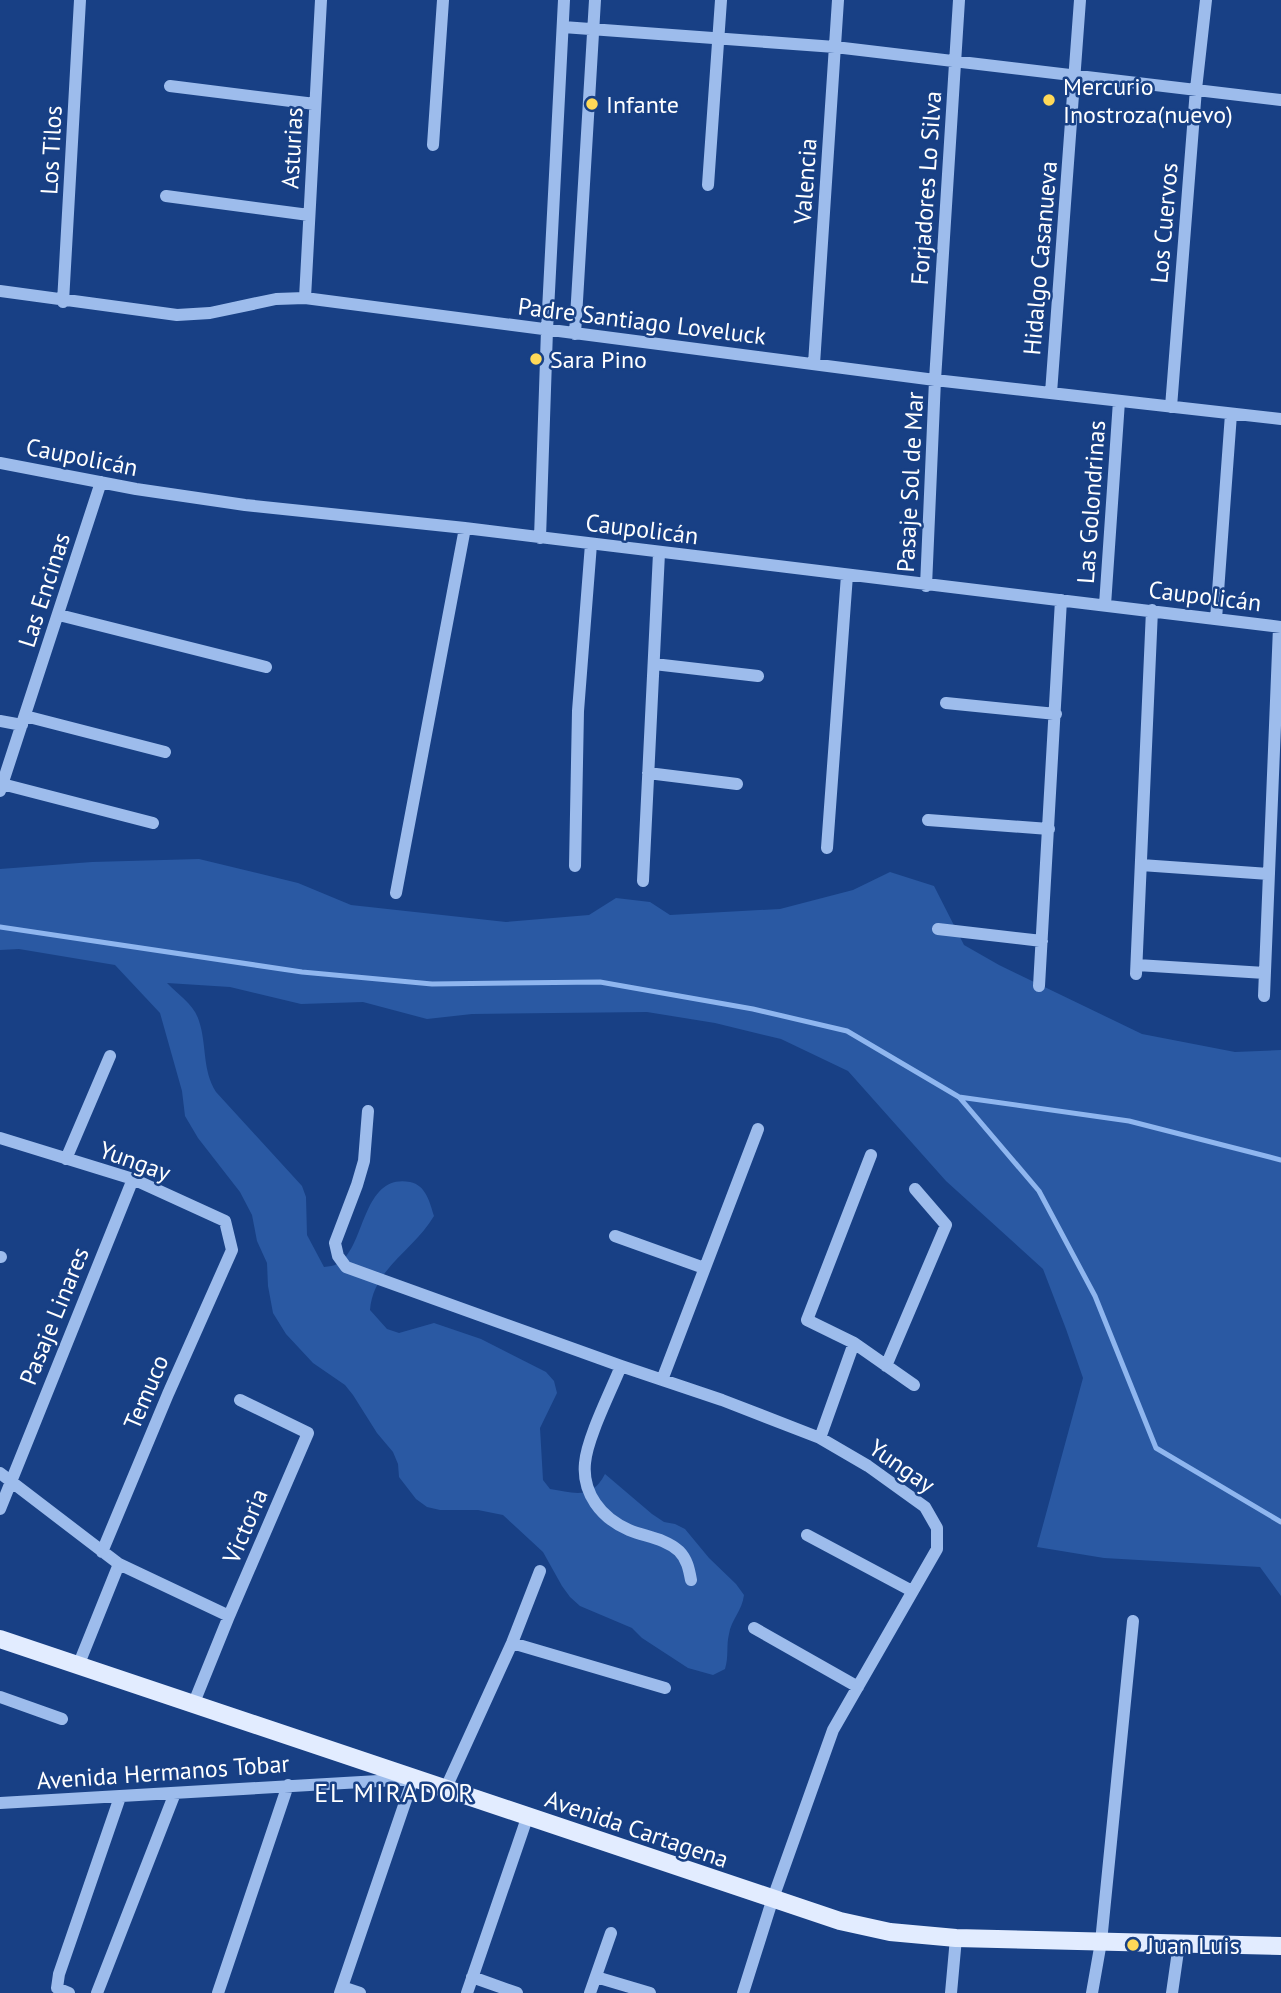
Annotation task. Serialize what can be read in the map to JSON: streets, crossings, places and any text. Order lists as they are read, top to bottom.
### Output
{
  "streets": {
    "main road": ["Avenida Cartagena"],
    "street": [
      "Asturias",
      "Los Tilos",
      "Valencia",
      "Forjadores Lo Silva",
      "Los Cuervos",
      "Hidalgo Casanueva",
      "Padre Santiago Loveluck",
      "Caupolicán",
      "Pasaje Sol de Mar",
      "Las Golondrinas",
      "Las Encinas",
      "Yungay",
      "Pasaje Linares",
      "Temuco",
      "Victoria",
      "Avenida Hermanos Tobar"
    ]
  },
  "crossings": [
    ["Asturias", "Padre Santiago Loveluck"],
    ["Los Tilos", "Padre Santiago Loveluck"],
    ["Valencia", "Padre Santiago Loveluck"],
    ["Forjadores Lo Silva", "Padre Santiago Loveluck"],
    ["Forjadores Lo Silva", "Pasaje Sol de Mar"],
    ["Los Cuervos", "Padre Santiago Loveluck"],
    ["Hidalgo Casanueva", "Padre Santiago Loveluck"],
    ["Padre Santiago Loveluck", "Pasaje Sol de Mar"],
    ["Padre Santiago Loveluck", "Las Golondrinas"],
    ["Caupolicán", "Pasaje Sol de Mar"],
    ["Caupolicán", "Las Golondrinas"],
    ["Caupolicán", "Las Encinas"],
    ["Yungay", "Pasaje Linares"],
    ["Yungay", "Temuco"],
    ["Yungay", "Avenida Cartagena"],
    ["Victoria", "Avenida Cartagena"],
    ["Avenida Hermanos Tobar", "Avenida Cartagena"]
  ],
  "districts": ["EL MIRADOR"],
  "places": [
    "Mercurio Inostroza(nuevo)",
    "Infante",
    "Sara Pino",
    "Juan Luis"
  ]
}
